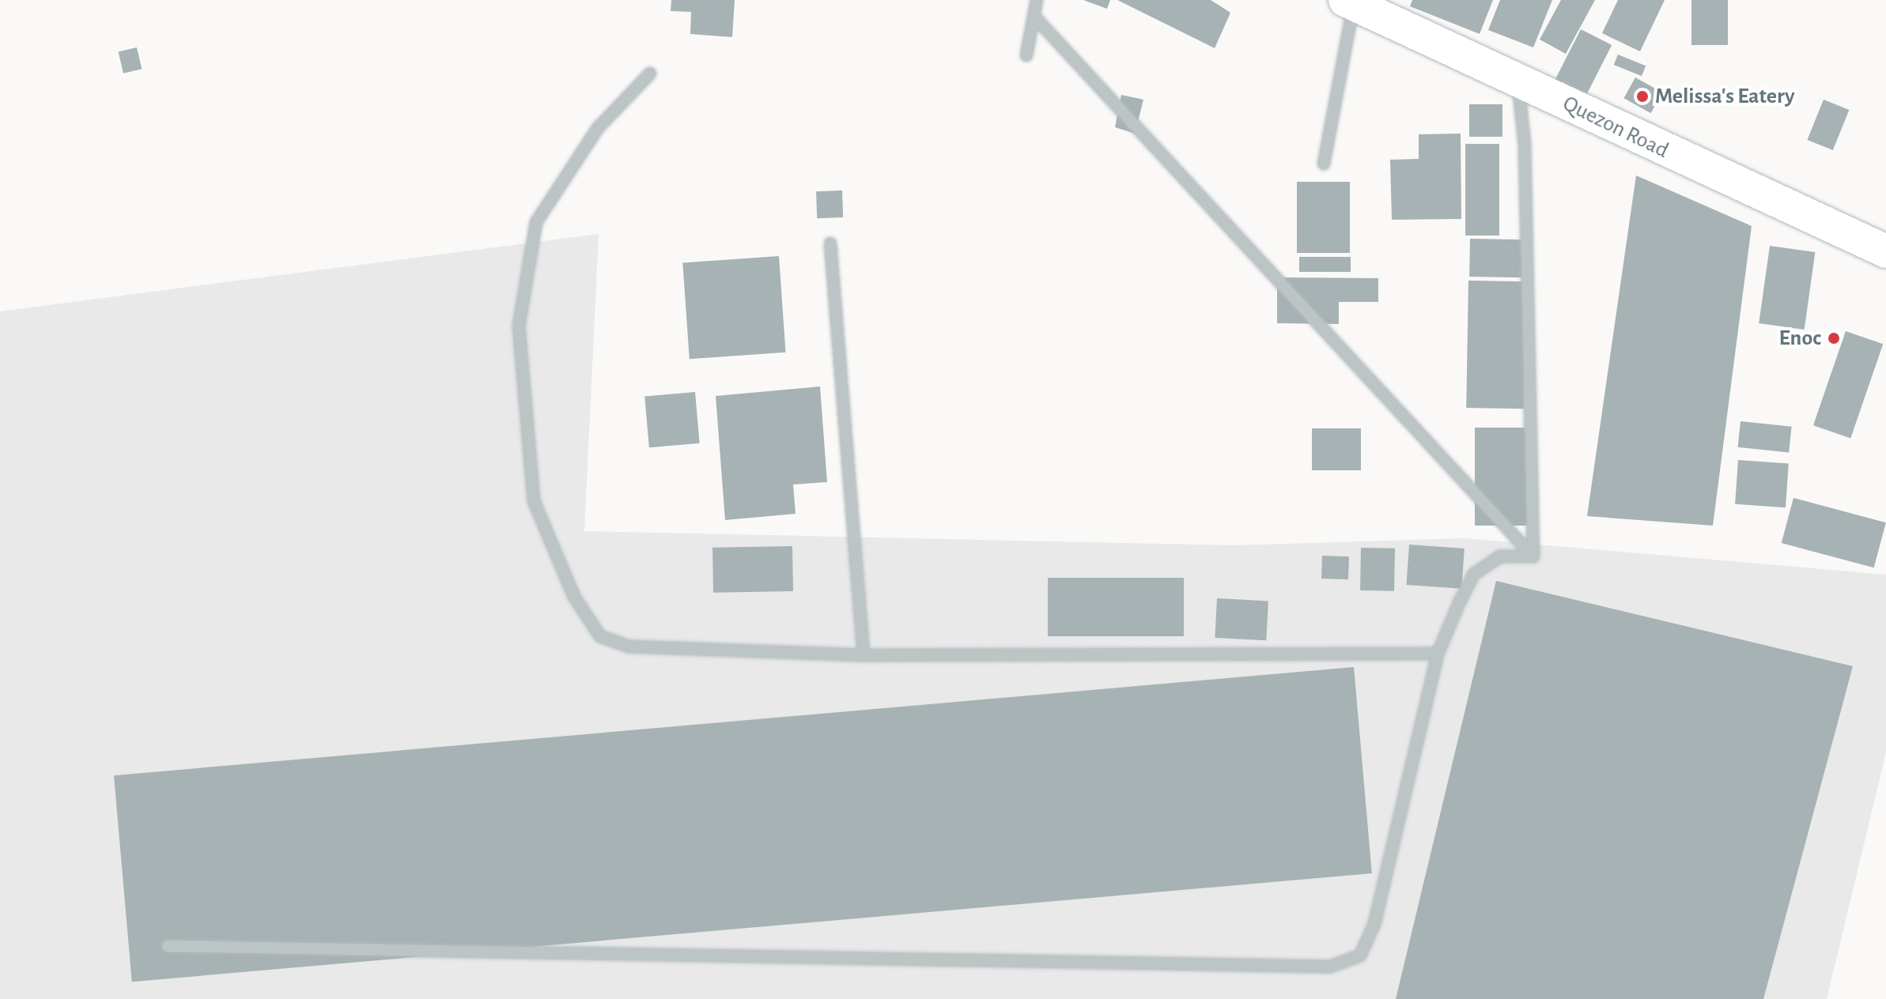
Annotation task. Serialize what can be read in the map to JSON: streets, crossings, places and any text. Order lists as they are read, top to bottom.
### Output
{
  "streets": {
    "main road": ["Quezon Road"]
  },
  "places": ["Melissa's Eatery", "Enoc"]
}
